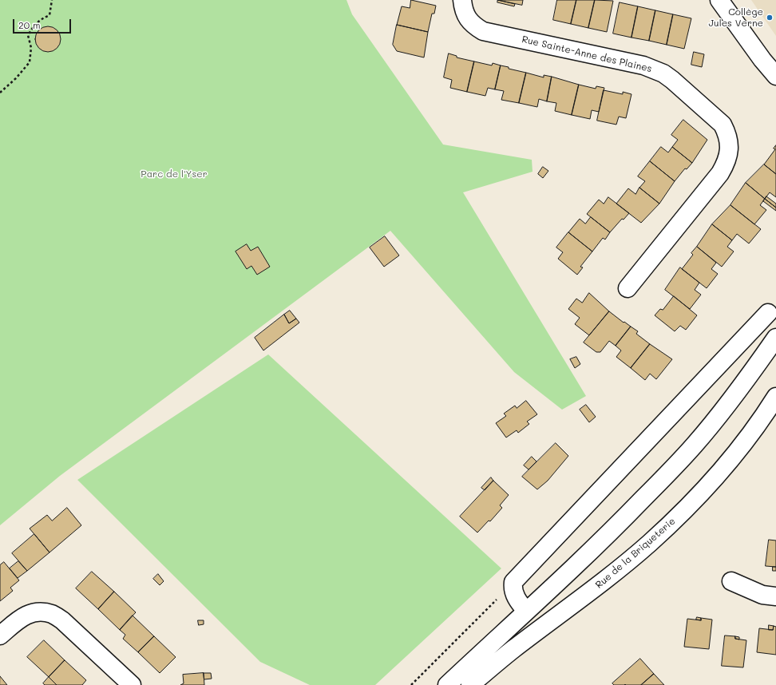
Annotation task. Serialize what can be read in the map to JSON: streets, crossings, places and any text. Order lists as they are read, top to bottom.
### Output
{
  "streets": {
    "street": ["Rue Sainte-Anne des Plaines", "Rue de la Briqueterie"]
  },
  "parks": ["Parc de l'Yser"],
  "places": ["Collège Jules Verne"],
  "scale_bar": "20 m"
}
